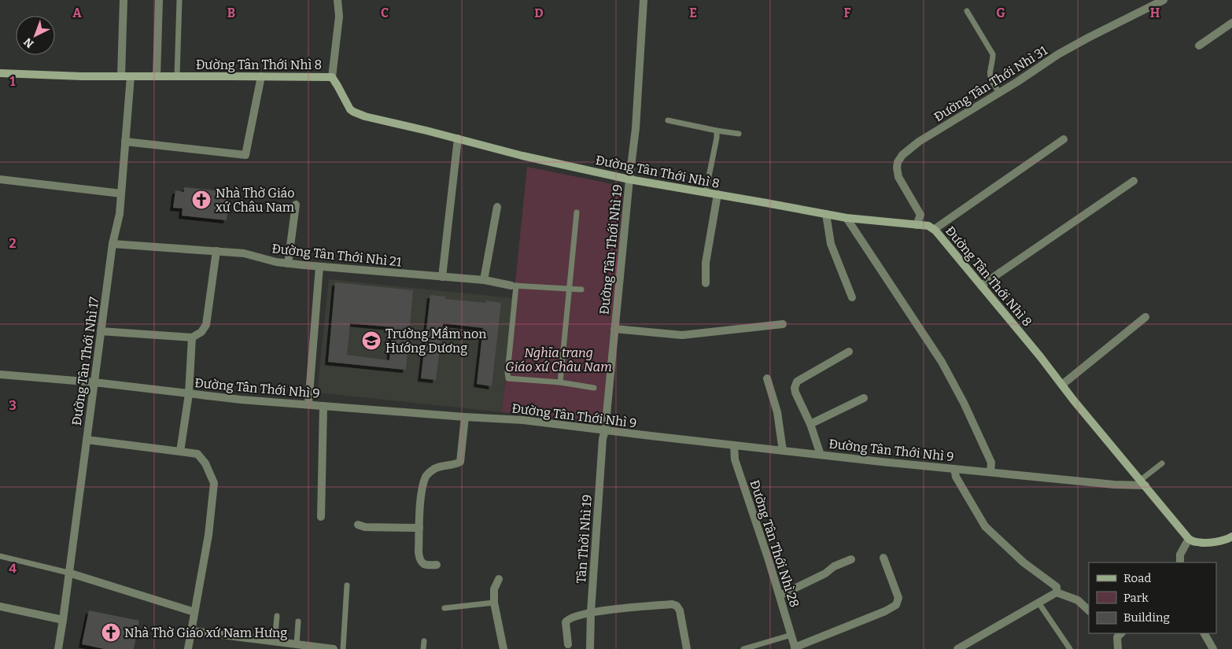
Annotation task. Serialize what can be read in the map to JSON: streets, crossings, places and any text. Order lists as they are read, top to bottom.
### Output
{
  "streets": {
    "street": [
      "Đường Tân Thới Nhì 8",
      "Đường Tân Thới Nhì 31",
      "Đường Tân Thới Nhì 19",
      "Đường Tân Thới Nhì 21",
      "Đường Tân Thới Nhì 17",
      "Đường Tân Thới Nhì 9",
      "Tân Thời Nhì 19",
      "Đường Tân Thới Nhì 28"
    ]
  },
  "crossings": [
    ["Đường Tân Thới Nhì 8", "Đường Tân Thới Nhì 31"],
    ["Đường Tân Thới Nhì 8", "Đường Tân Thới Nhì 19"],
    ["Đường Tân Thới Nhì 8", "Đường Tân Thới Nhì 17"],
    ["Đường Tân Thới Nhì 8", "Đường Tân Thới Nhì 9"],
    ["Đường Tân Thới Nhì 19", "Đường Tân Thới Nhì 9"],
    ["Đường Tân Thới Nhì 19", "Tân Thời Nhì 19"],
    ["Đường Tân Thới Nhì 21", "Đường Tân Thới Nhì 17"],
    ["Đường Tân Thới Nhì 17", "Đường Tân Thới Nhì 9"],
    ["Đường Tân Thới Nhì 9", "Tân Thời Nhì 19"],
    ["Đường Tân Thới Nhì 9", "Đường Tân Thới Nhì 28"]
  ],
  "parks": ["Nghĩa trang Giáo xứ Châu Nam"],
  "places": {
    "church": ["Nhà Thờ Giáo xứ Châu Nam", "Nhà Thờ Giáo xứ Nam Hưng"],
    "school or university": ["Trường Mầm non Hướng Dương"]
  },
  "legend": ["Road", "Park", "Building"],
  "north": "bottom left",
  "grid": {
    "columns": [
      "A",
      "B",
      "C",
      "D",
      "E",
      "F",
      "G",
      "H"
    ],
    "rows": [
      "1",
      "2",
      "3",
      "4"
    ]
  }
}
